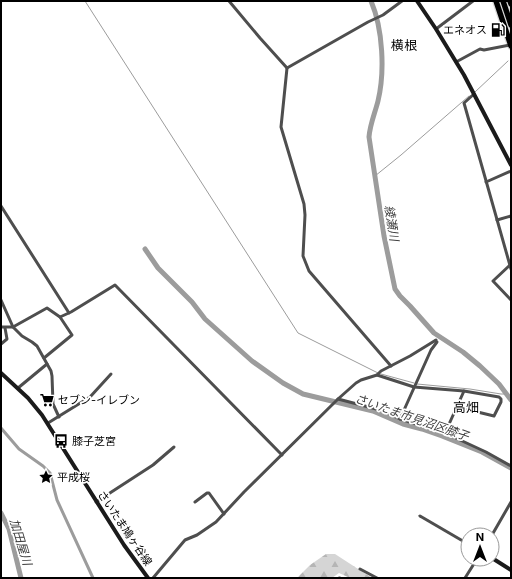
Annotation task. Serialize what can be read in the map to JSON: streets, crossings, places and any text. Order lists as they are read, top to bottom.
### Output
{
  "streets": {
    "main road": ["さいたま鳩ヶ谷線"]
  },
  "districts": ["横根", "高畑"],
  "water": ["綾瀬川", "さいたま市見沼区膝子", "加田屋川"],
  "places": {
    "fuel station": ["エネオス"],
    "supermarket": ["セブン-イレブン"],
    "bus stop": ["膝子芝宮"],
    "place": ["平成桜"]
  },
  "north": "top"
}
